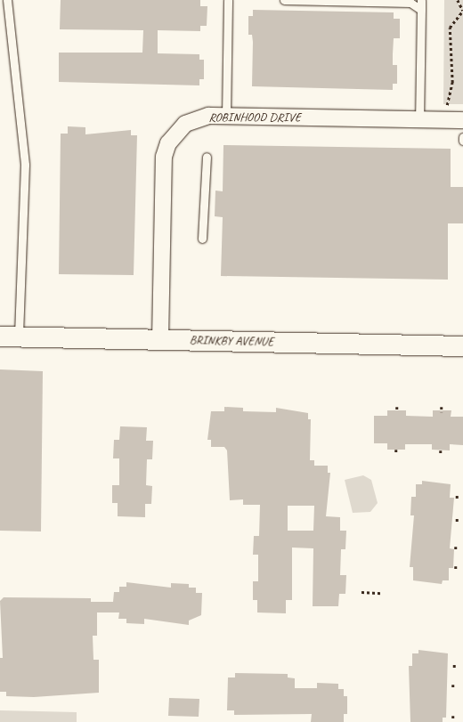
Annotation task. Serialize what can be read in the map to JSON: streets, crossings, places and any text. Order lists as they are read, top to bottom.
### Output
{
  "streets": {
    "street": ["ROBINHOOD DRIVE", "BRINKBY AVENUE"]
  },
  "crossings": [
    ["ROBINHOOD DRIVE", "BRINKBY AVENUE"]
  ]
}
